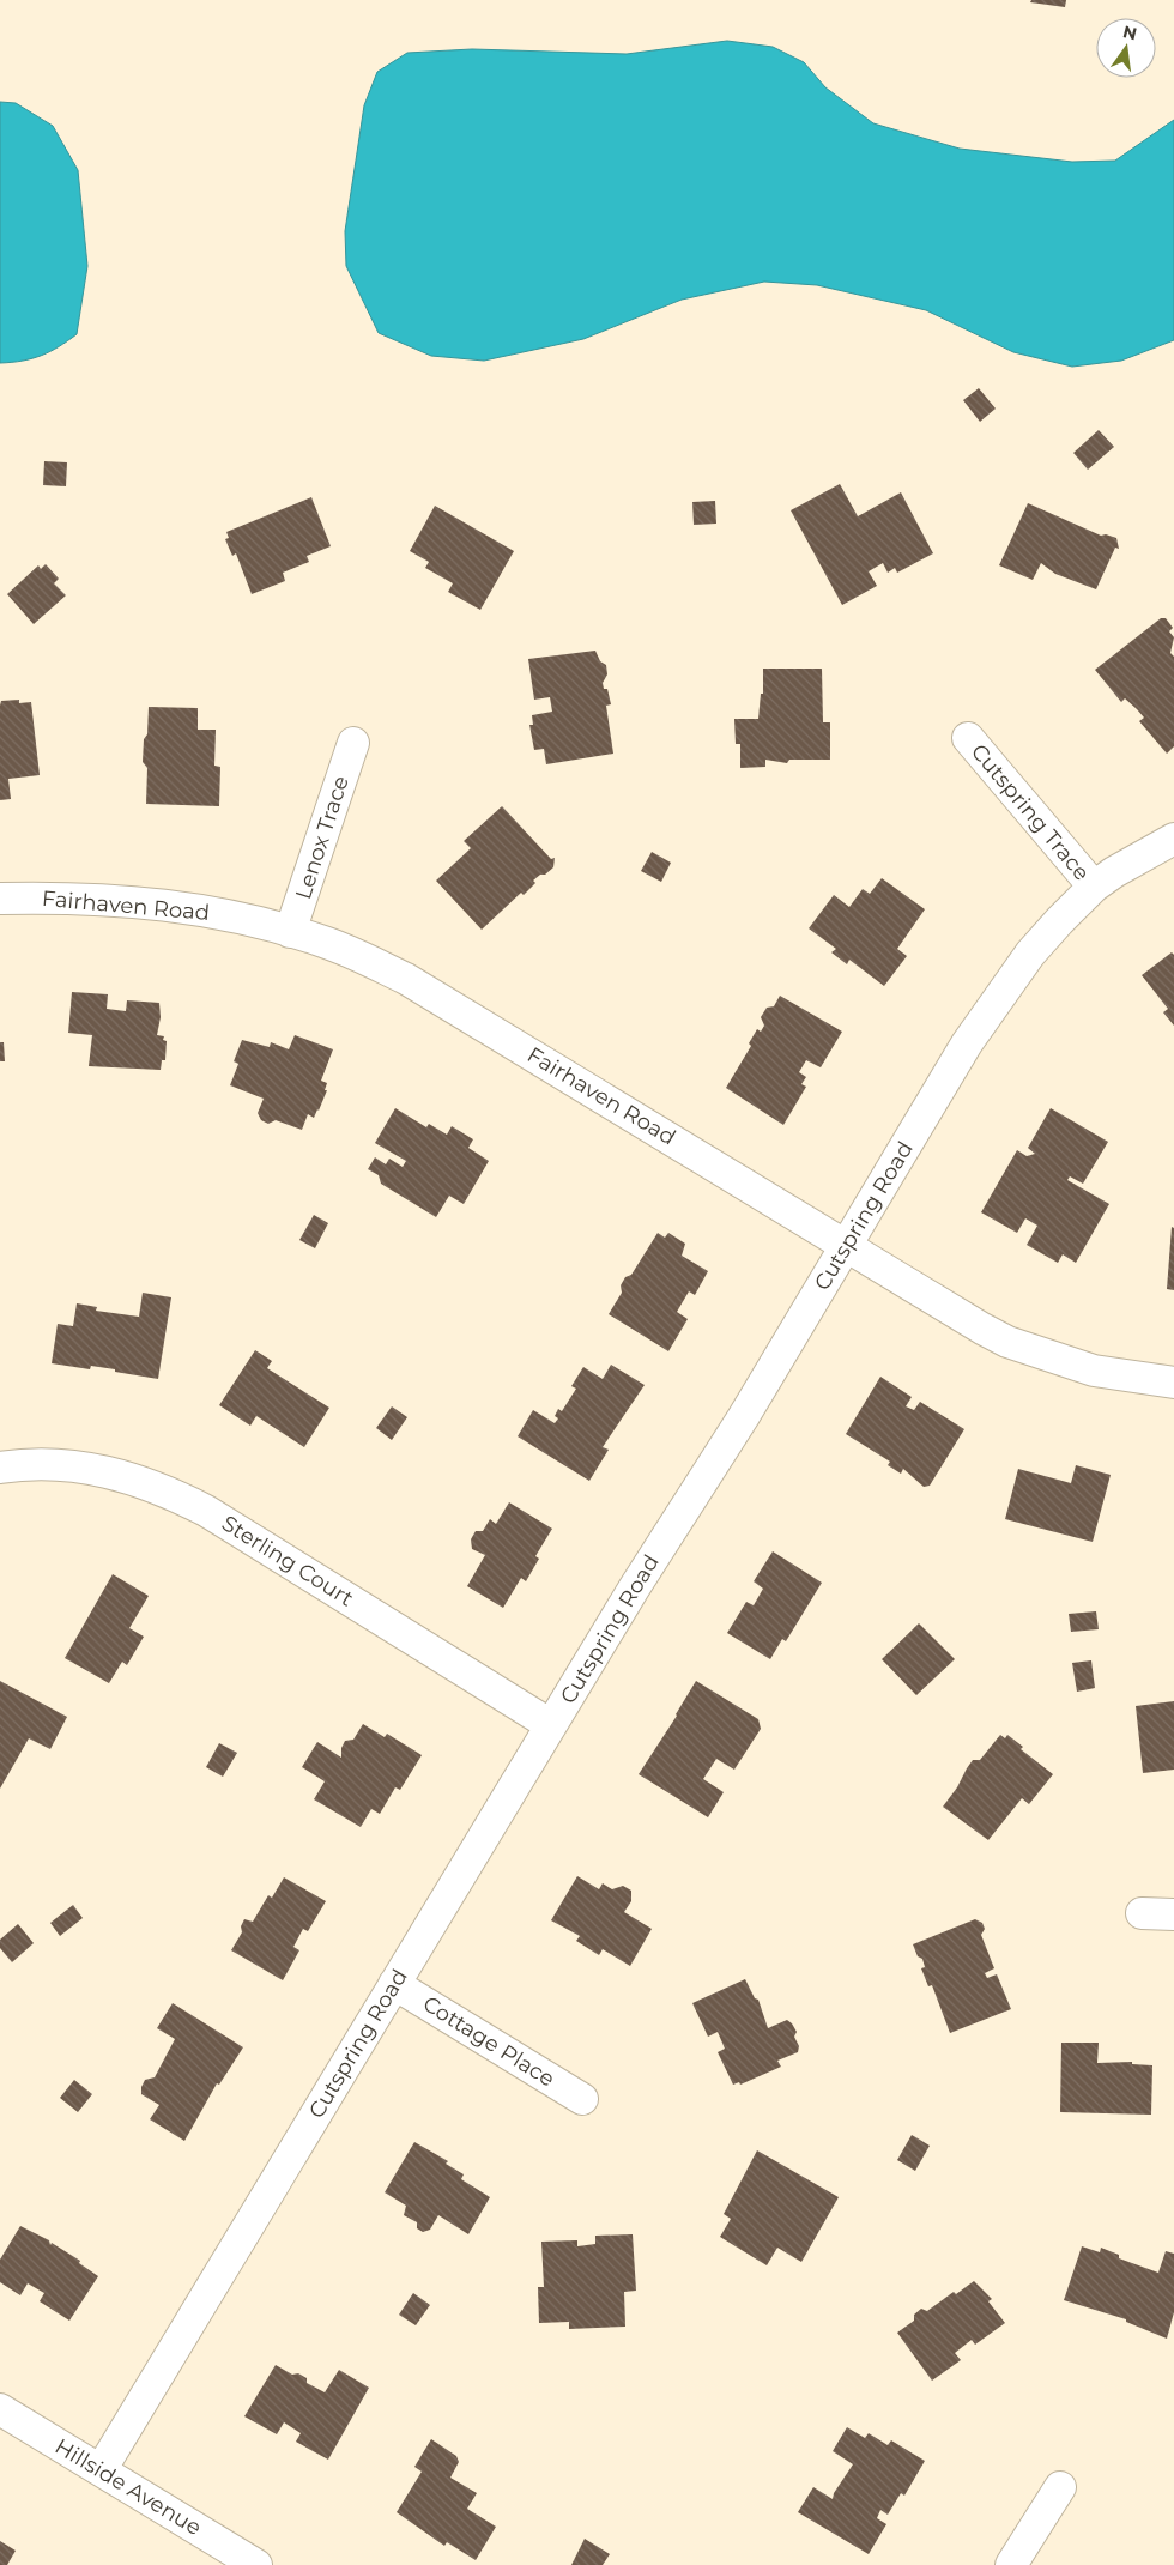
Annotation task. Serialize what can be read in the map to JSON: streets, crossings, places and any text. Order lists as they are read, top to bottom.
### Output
{
  "streets": {
    "street": [
      "Cutspring Trace",
      "Lenox Trace",
      "Fairhaven Road",
      "Cutspring Road",
      "Sterling Court",
      "Cottage Place",
      "Hillside Avenue"
    ]
  },
  "crossings": [
    ["Cutspring Trace", "Cutspring Road"],
    ["Lenox Trace", "Fairhaven Road"],
    ["Fairhaven Road", "Cutspring Road"],
    ["Cutspring Road", "Sterling Court"],
    ["Cutspring Road", "Cottage Place"],
    ["Cutspring Road", "Hillside Avenue"]
  ],
  "north": "top"
}
